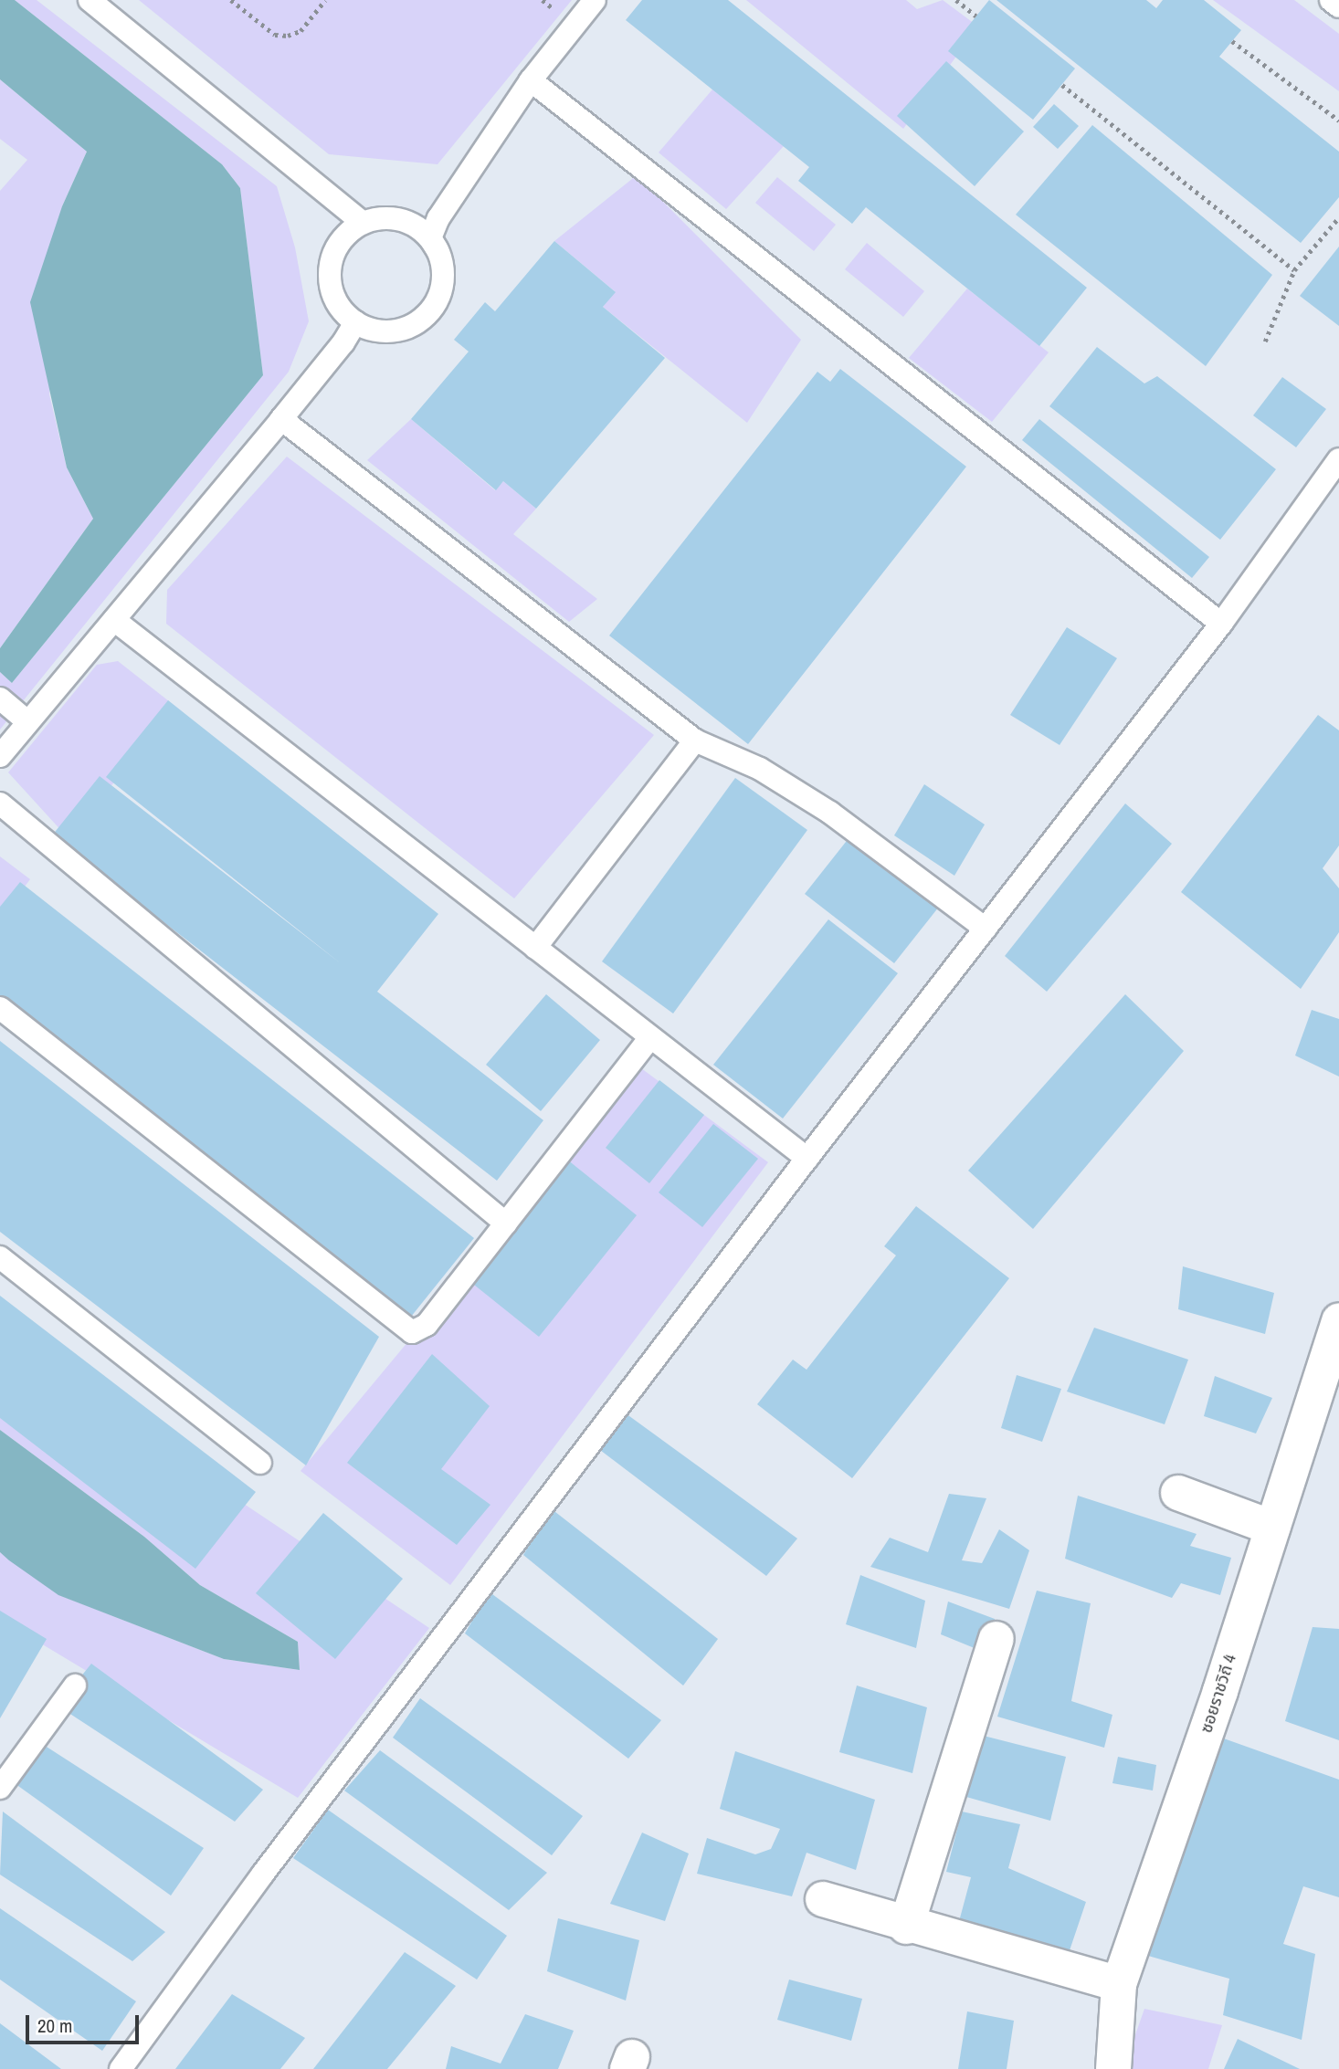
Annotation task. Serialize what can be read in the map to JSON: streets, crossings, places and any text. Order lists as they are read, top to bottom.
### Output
{
  "streets": {
    "street": ["ซอยราชวิถี 4"]
  },
  "scale_bar": "20 m"
}
